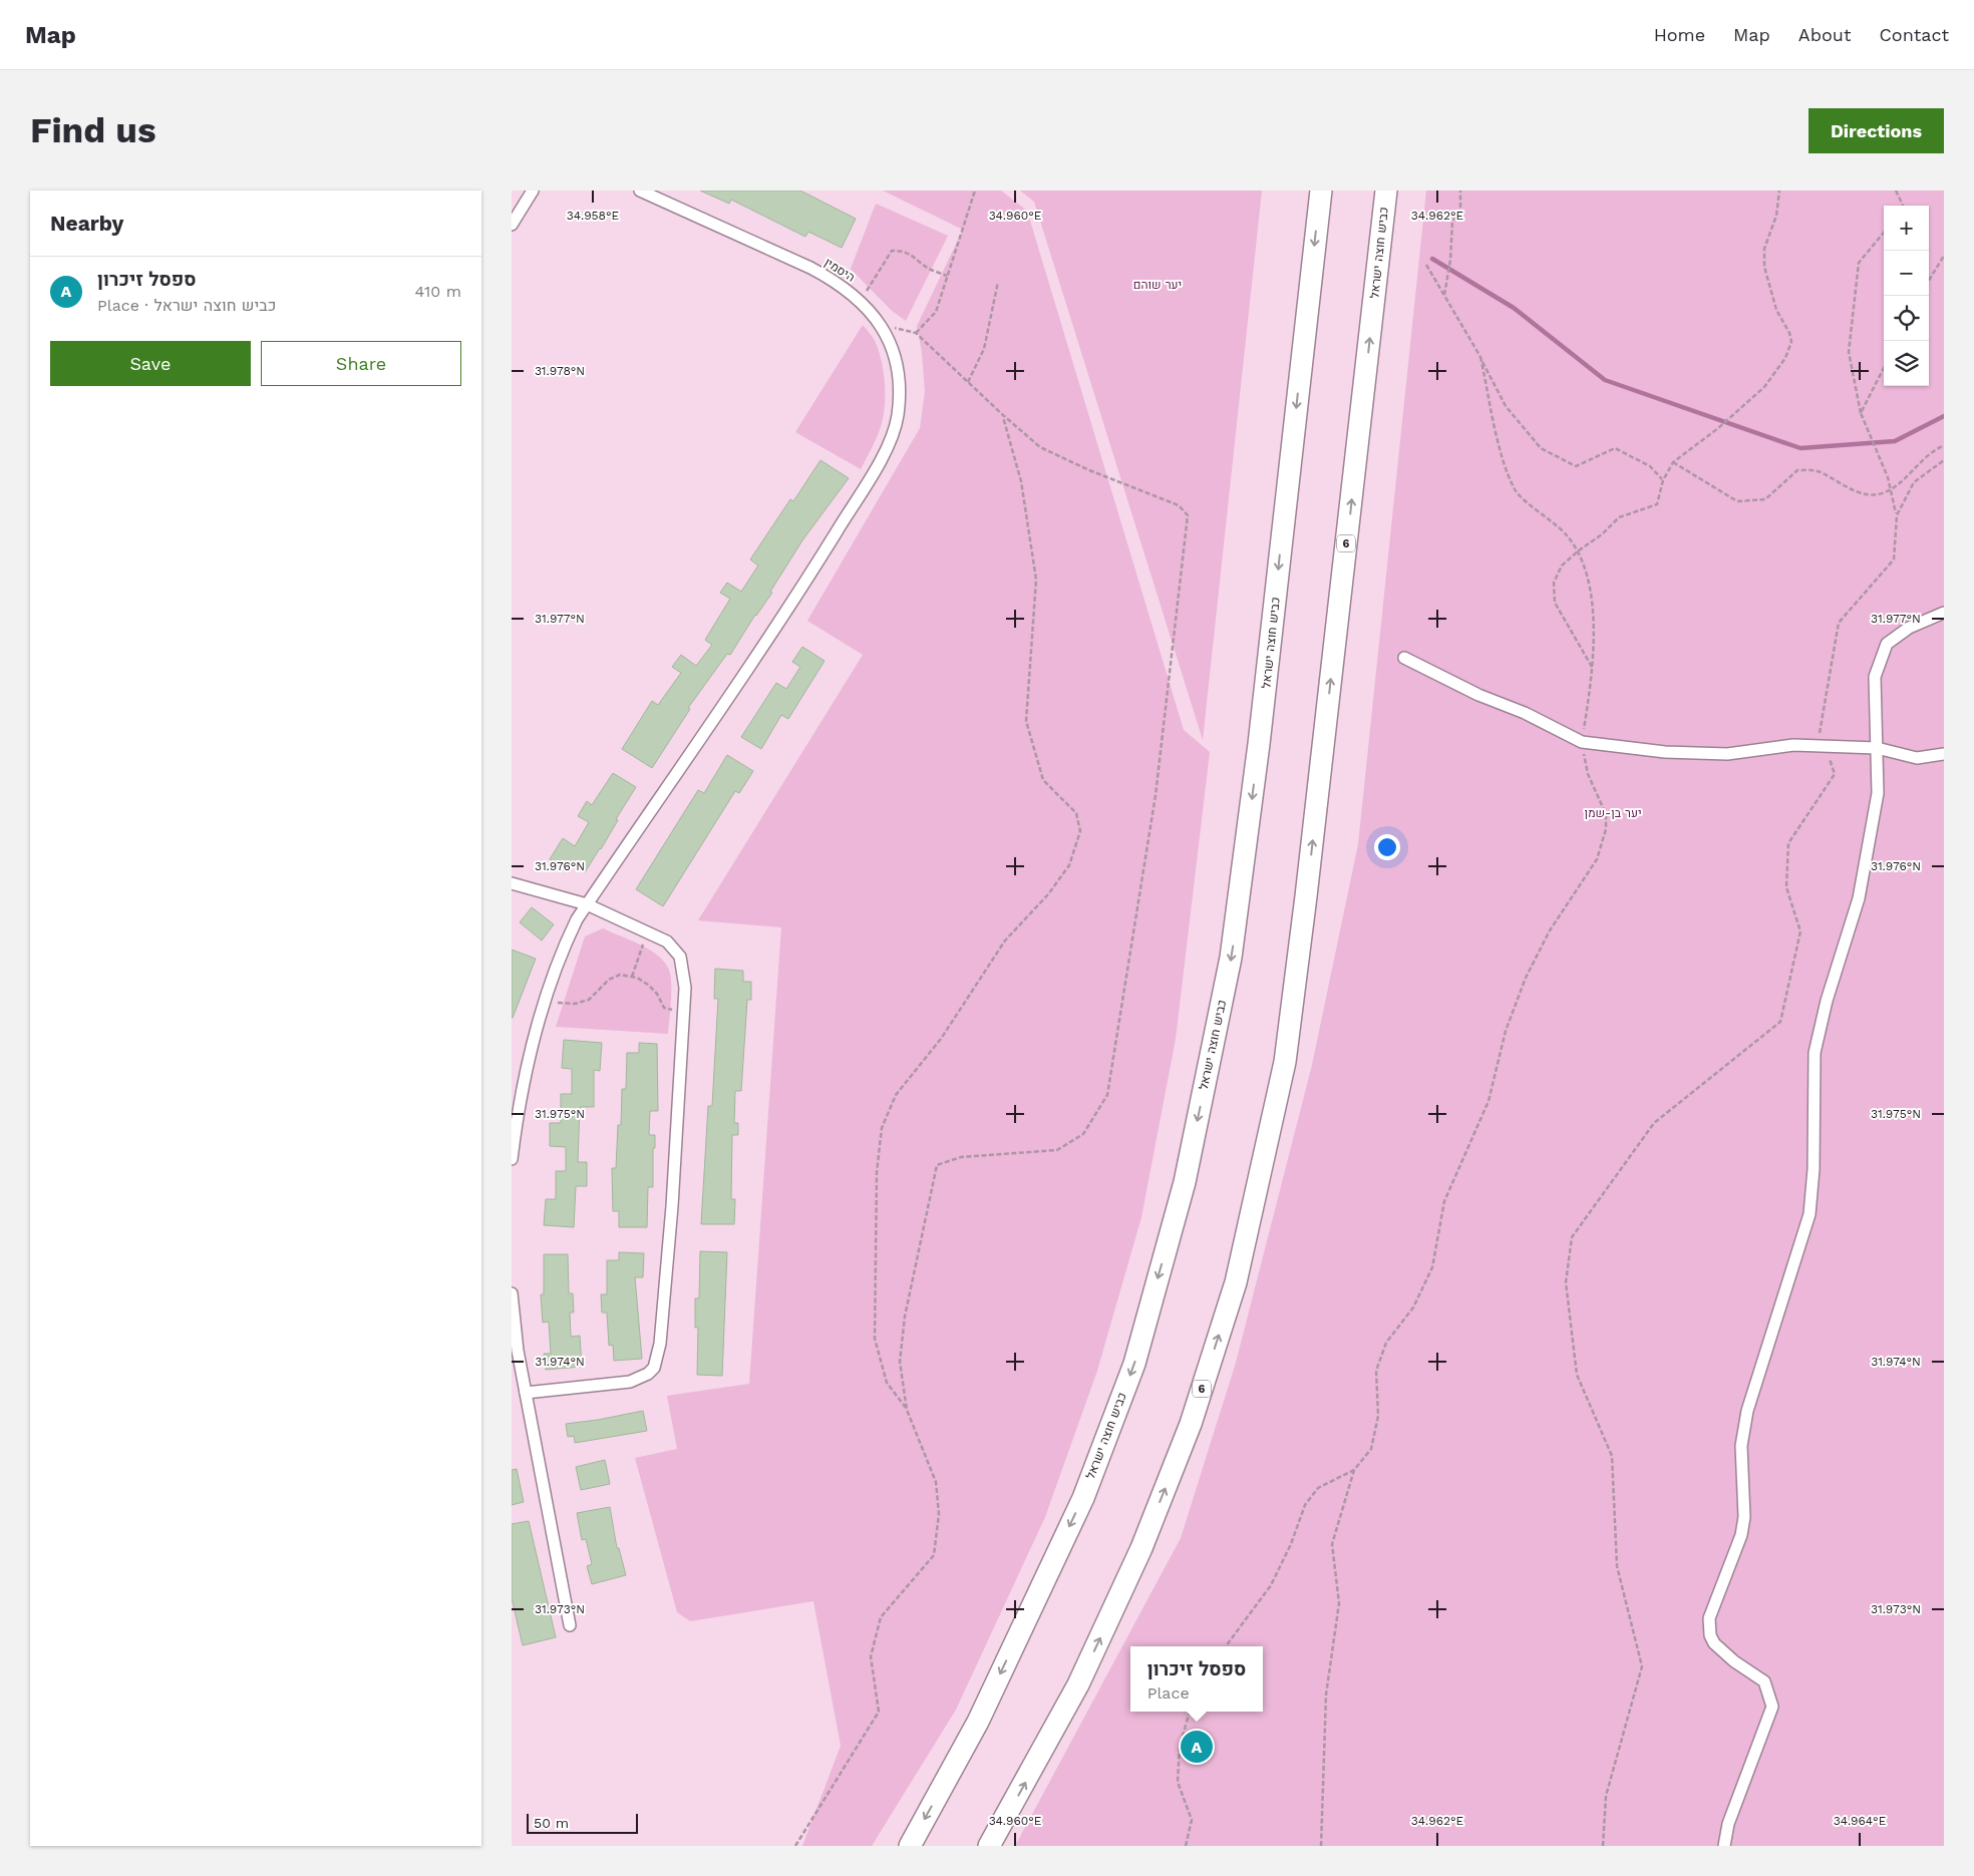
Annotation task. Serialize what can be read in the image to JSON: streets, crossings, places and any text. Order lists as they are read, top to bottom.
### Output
{
  "streets": {
    "highway": ["כביש חוצה ישראל", "6"],
    "street": ["היסמין"]
  },
  "parks": ["יער שוהם", "יער בן-שמן"],
  "scale_bar": "50 m",
  "page": {
    "header": "Map",
    "nav": [
      "Home",
      "Map",
      "About",
      "Contact"
    ],
    "buttons": [
      "Directions",
      ["Save", "Share"]
    ],
    "title": "Find us",
    "heading": "Nearby",
    "map_buttons": ["+", "−"],
    "list": [
      {
        "mark": "A",
        "name": "ספסל זיכרון",
        "note": "Place · כביש חוצה ישראל",
        "value": "410 m"
      }
    ],
    "popup": ["ספסל זיכרון", "Place"],
    "pins": "A",
    "scale": "50 m"
  },
  "coordinates": [
    "34.958°E",
    "34.960°E",
    "34.962°E",
    "31.978°N",
    "31.977°N",
    "31.976°N",
    "31.975°N",
    "31.974°N",
    "31.973°N",
    "34.964°E"
  ]
}
